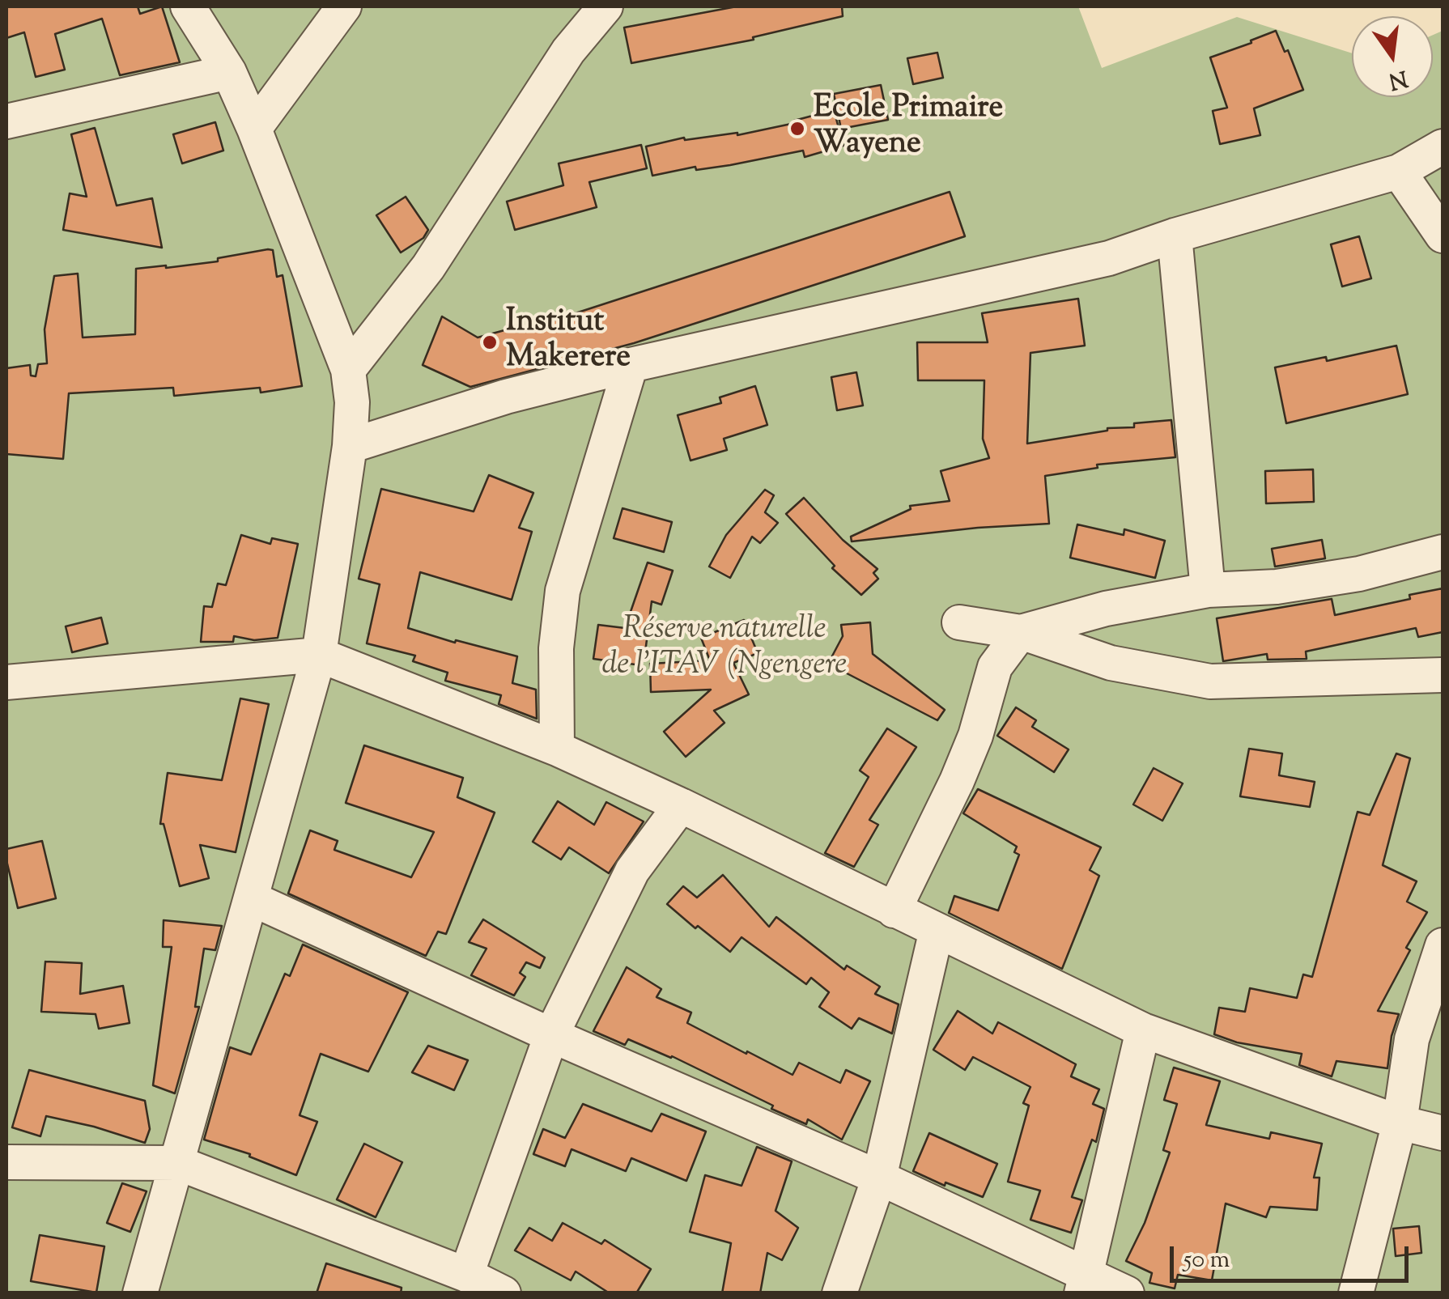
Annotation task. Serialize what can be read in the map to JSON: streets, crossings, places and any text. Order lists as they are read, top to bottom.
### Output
{
  "parks": ["Réserve naturelle de l'ITAV (Ngengere"],
  "places": ["Ecole Primaire Wayene", "Institut Makerere"],
  "scale_bar": "50 m",
  "north": "bottom"
}
